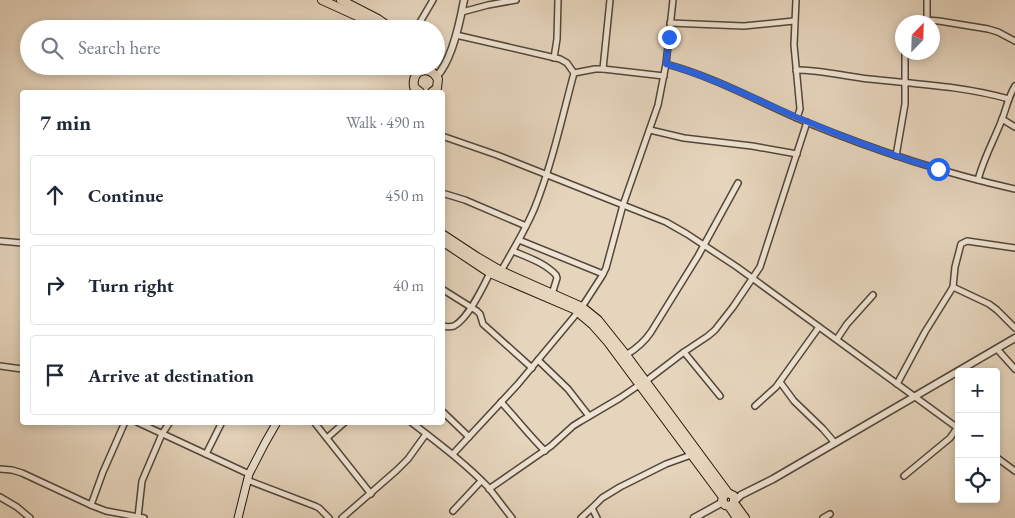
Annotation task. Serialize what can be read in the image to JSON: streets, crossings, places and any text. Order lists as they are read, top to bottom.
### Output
{
  "north": "top right",
  "page": {
    "search": "Search here",
    "heading": ["7 min", "Walk · 490 m"],
    "list": [
      ["Continue", "450 m"],
      ["Turn right", "40 m"],
      "Arrive at destination"
    ],
    "map_buttons": ["+", "−"]
  }
}
